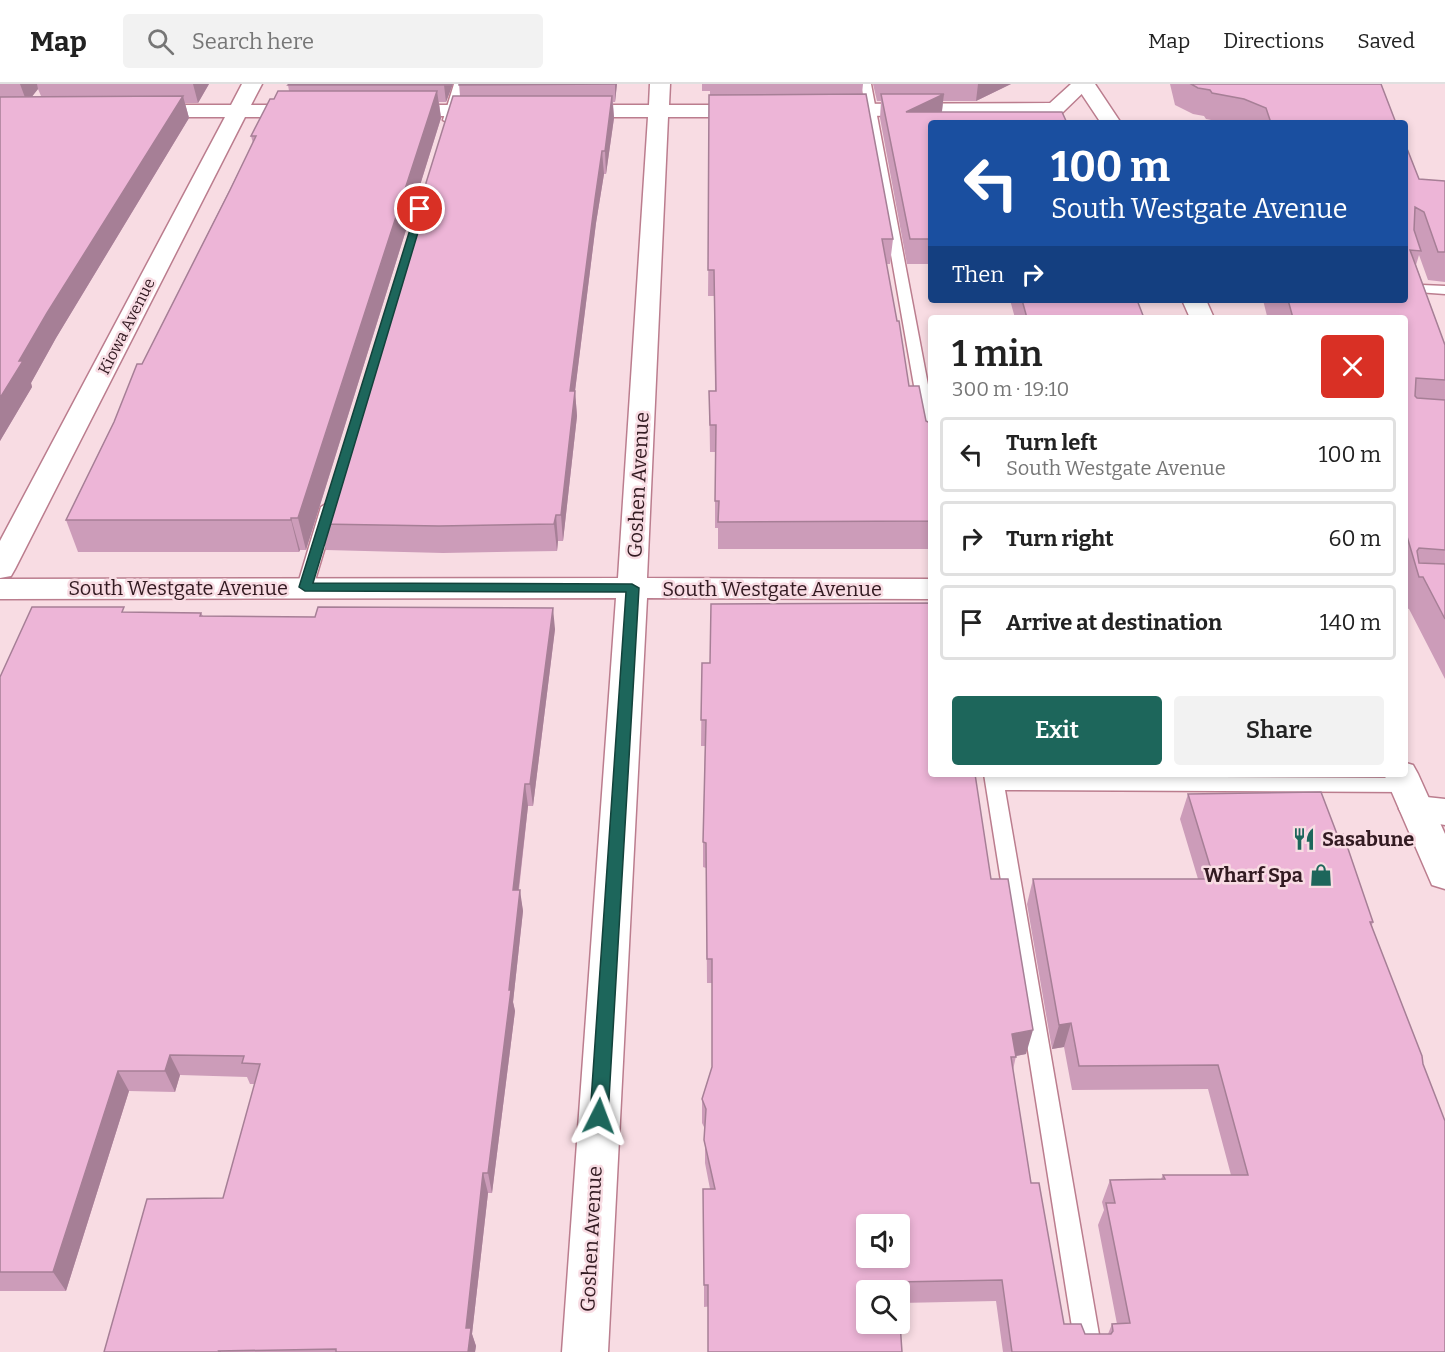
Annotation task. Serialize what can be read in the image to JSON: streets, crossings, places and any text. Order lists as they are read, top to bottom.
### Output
{
  "streets": {
    "street": ["Kiowa Avenue", "Goshen Avenue", "South Westgate Avenue"]
  },
  "crossings": [
    ["Goshen Avenue", "South Westgate Avenue"]
  ],
  "places": {
    "restaurant": ["Sasabune"],
    "shop": ["Wharf Spa"]
  },
  "page": {
    "header": "Map",
    "search": "Search here",
    "nav": ["Map", "Directions", "Saved"],
    "turn": ["100 m", "South Westgate Avenue"],
    "then": "Then",
    "heading": ["1 min", "300 m · 19:10"],
    "list": [
      {
        "name": "Turn left",
        "note": "South Westgate Avenue",
        "value": "100 m"
      },
      {
        "name": "Turn right",
        "value": "60 m"
      },
      {
        "name": "Arrive at destination",
        "value": "140 m"
      }
    ],
    "buttons": ["Exit", "Share"]
  }
}
